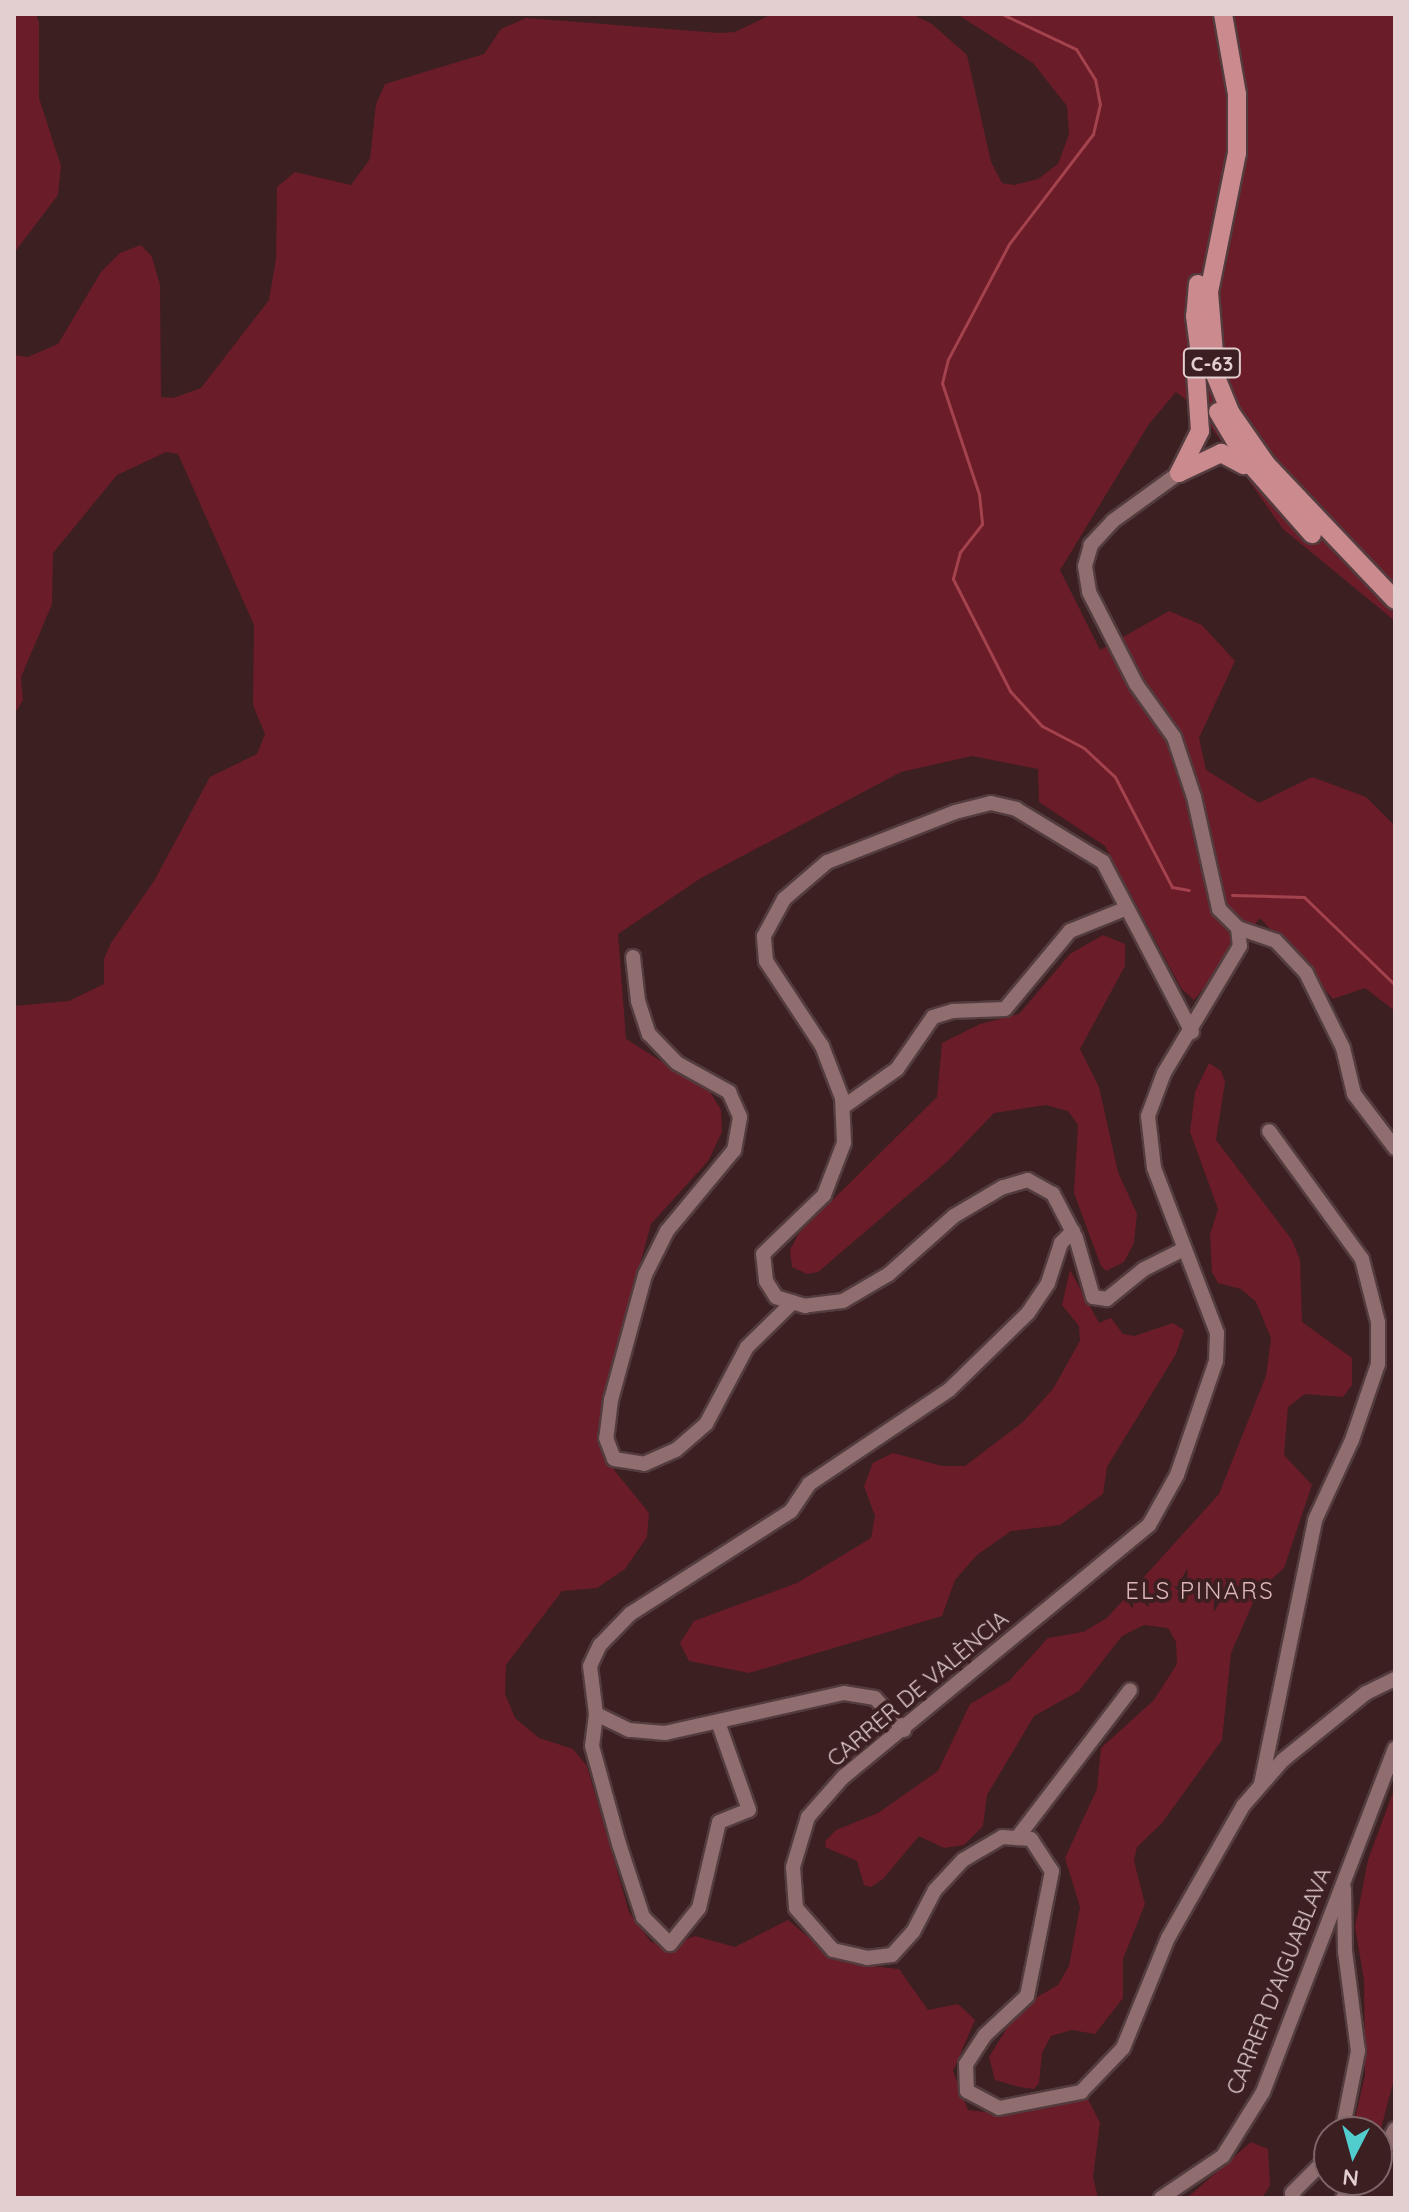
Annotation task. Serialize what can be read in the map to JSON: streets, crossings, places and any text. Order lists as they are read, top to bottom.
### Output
{
  "streets": {
    "main road": ["C-63"],
    "street": ["CARRER DE VALÈNCIA", "CARRER D'AIGUABLAVA"]
  },
  "districts": ["ELS PINARS"],
  "north": "bottom"
}
